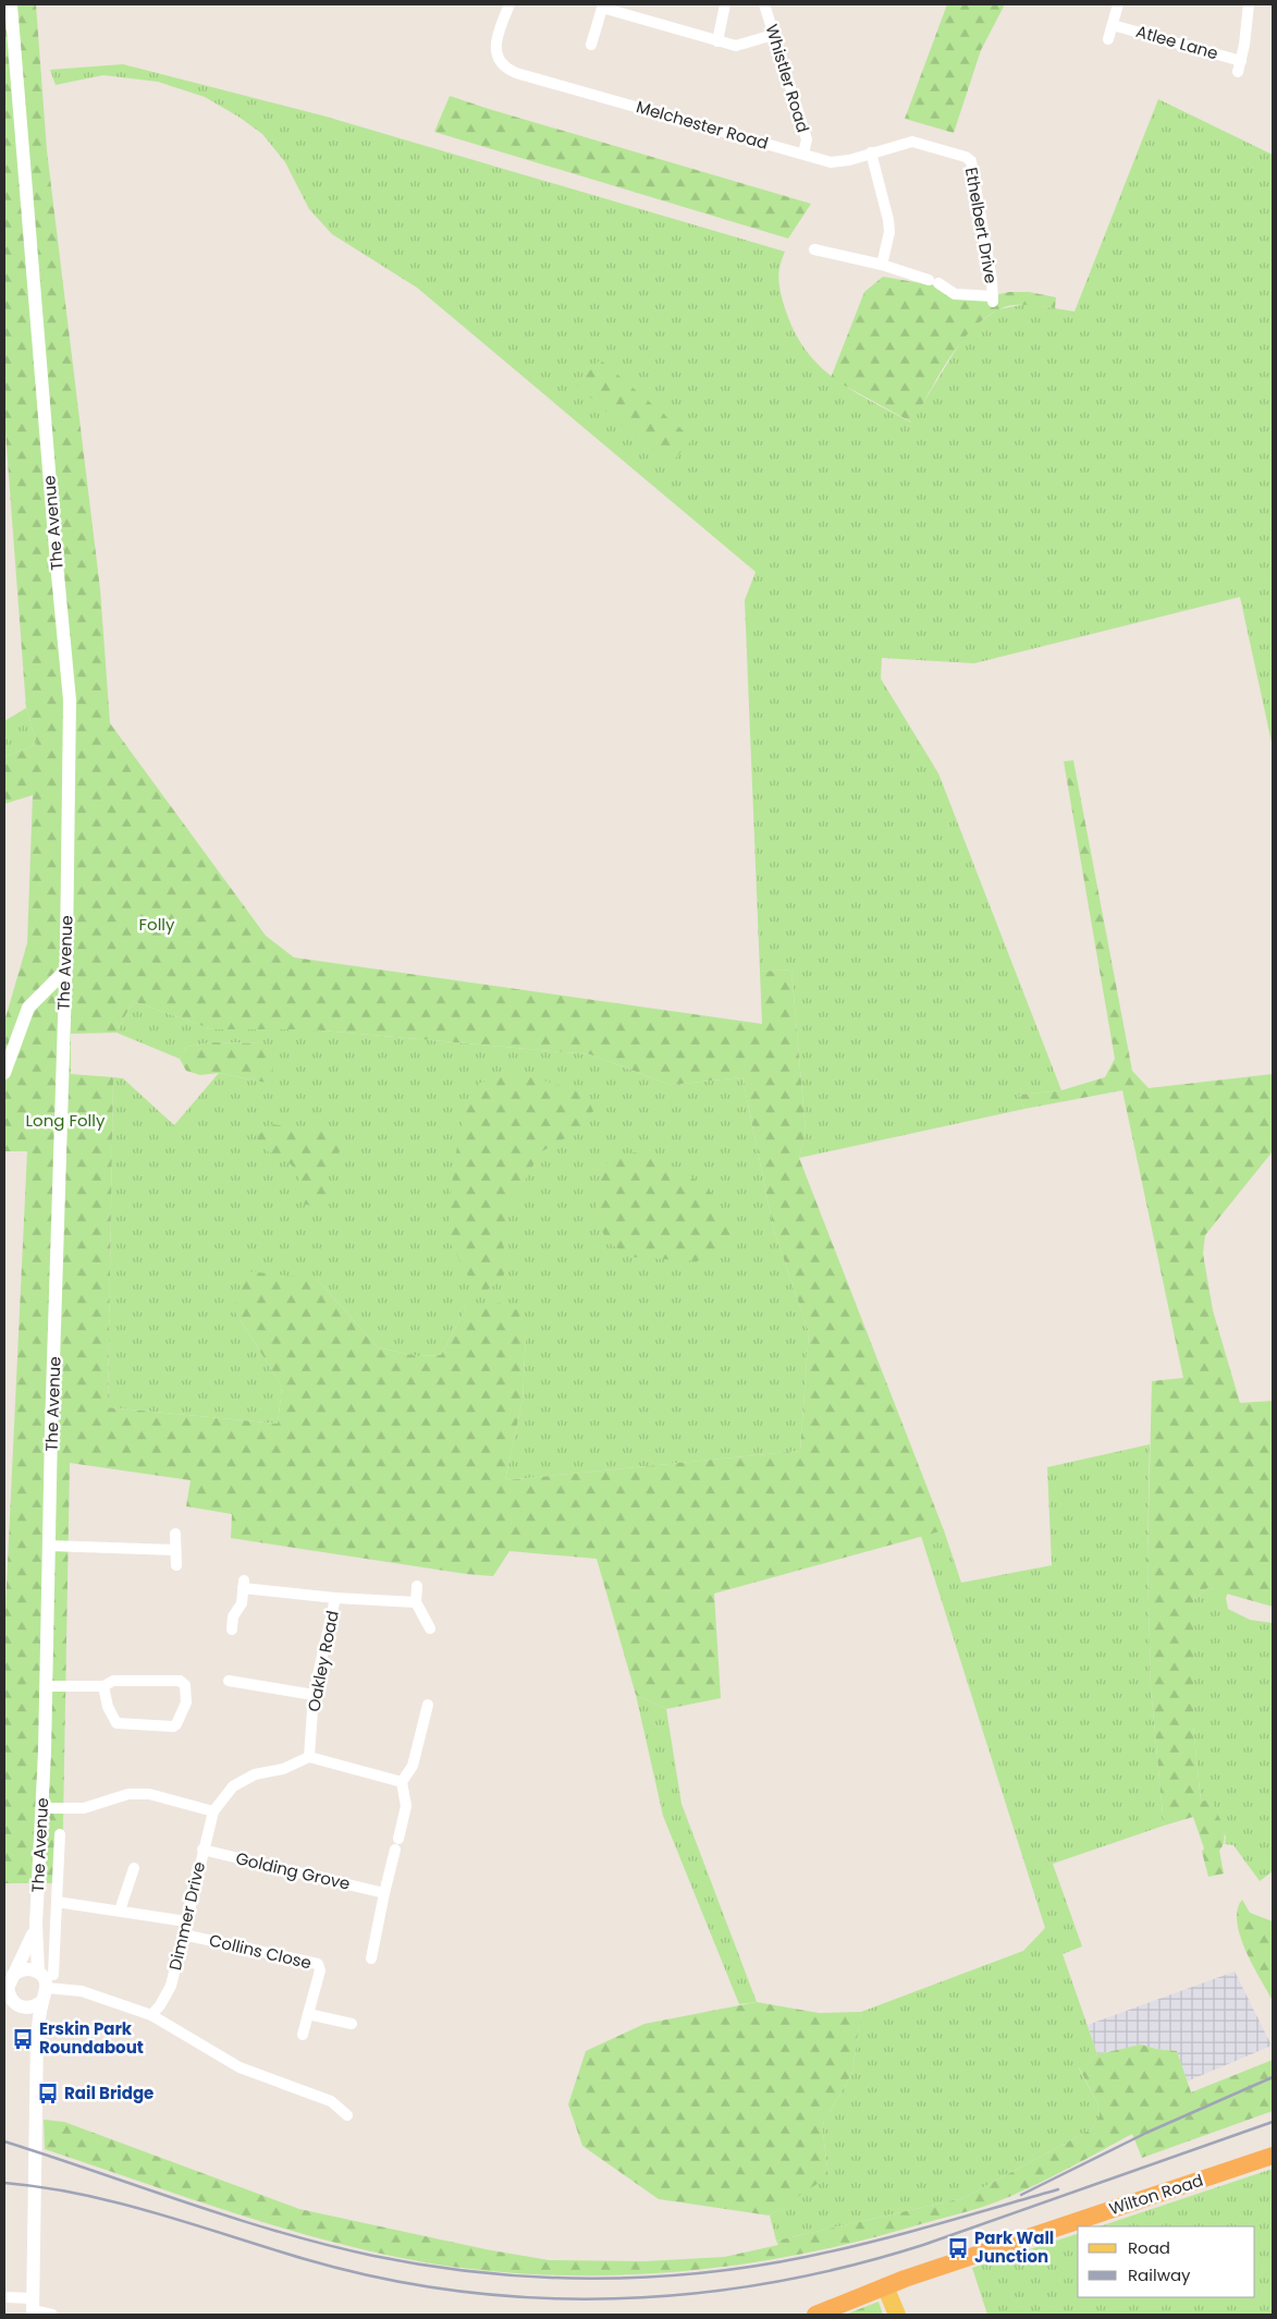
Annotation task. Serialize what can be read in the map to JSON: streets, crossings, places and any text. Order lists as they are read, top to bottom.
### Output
{
  "streets": {
    "highway": ["Wilton Road"],
    "street": [
      "Atlee Lane",
      "Whistler Road",
      "Melchester Road",
      "Ethelbert Drive",
      "The Avenue",
      "Oakley Road",
      "Golding Grove",
      "Dimmer Drive",
      "Collins Close"
    ]
  },
  "crossings": [
    ["Whistler Road", "Melchester Road"],
    ["Melchester Road", "Ethelbert Drive"],
    ["Golding Grove", "Dimmer Drive"],
    ["Dimmer Drive", "Collins Close"]
  ],
  "parks": ["Folly", "Long Folly"],
  "places": {
    "bus stop": ["Erskin Park Roundabout", "Rail Bridge", "Park Wall Junction"]
  },
  "legend": ["Road", "Railway"]
}
